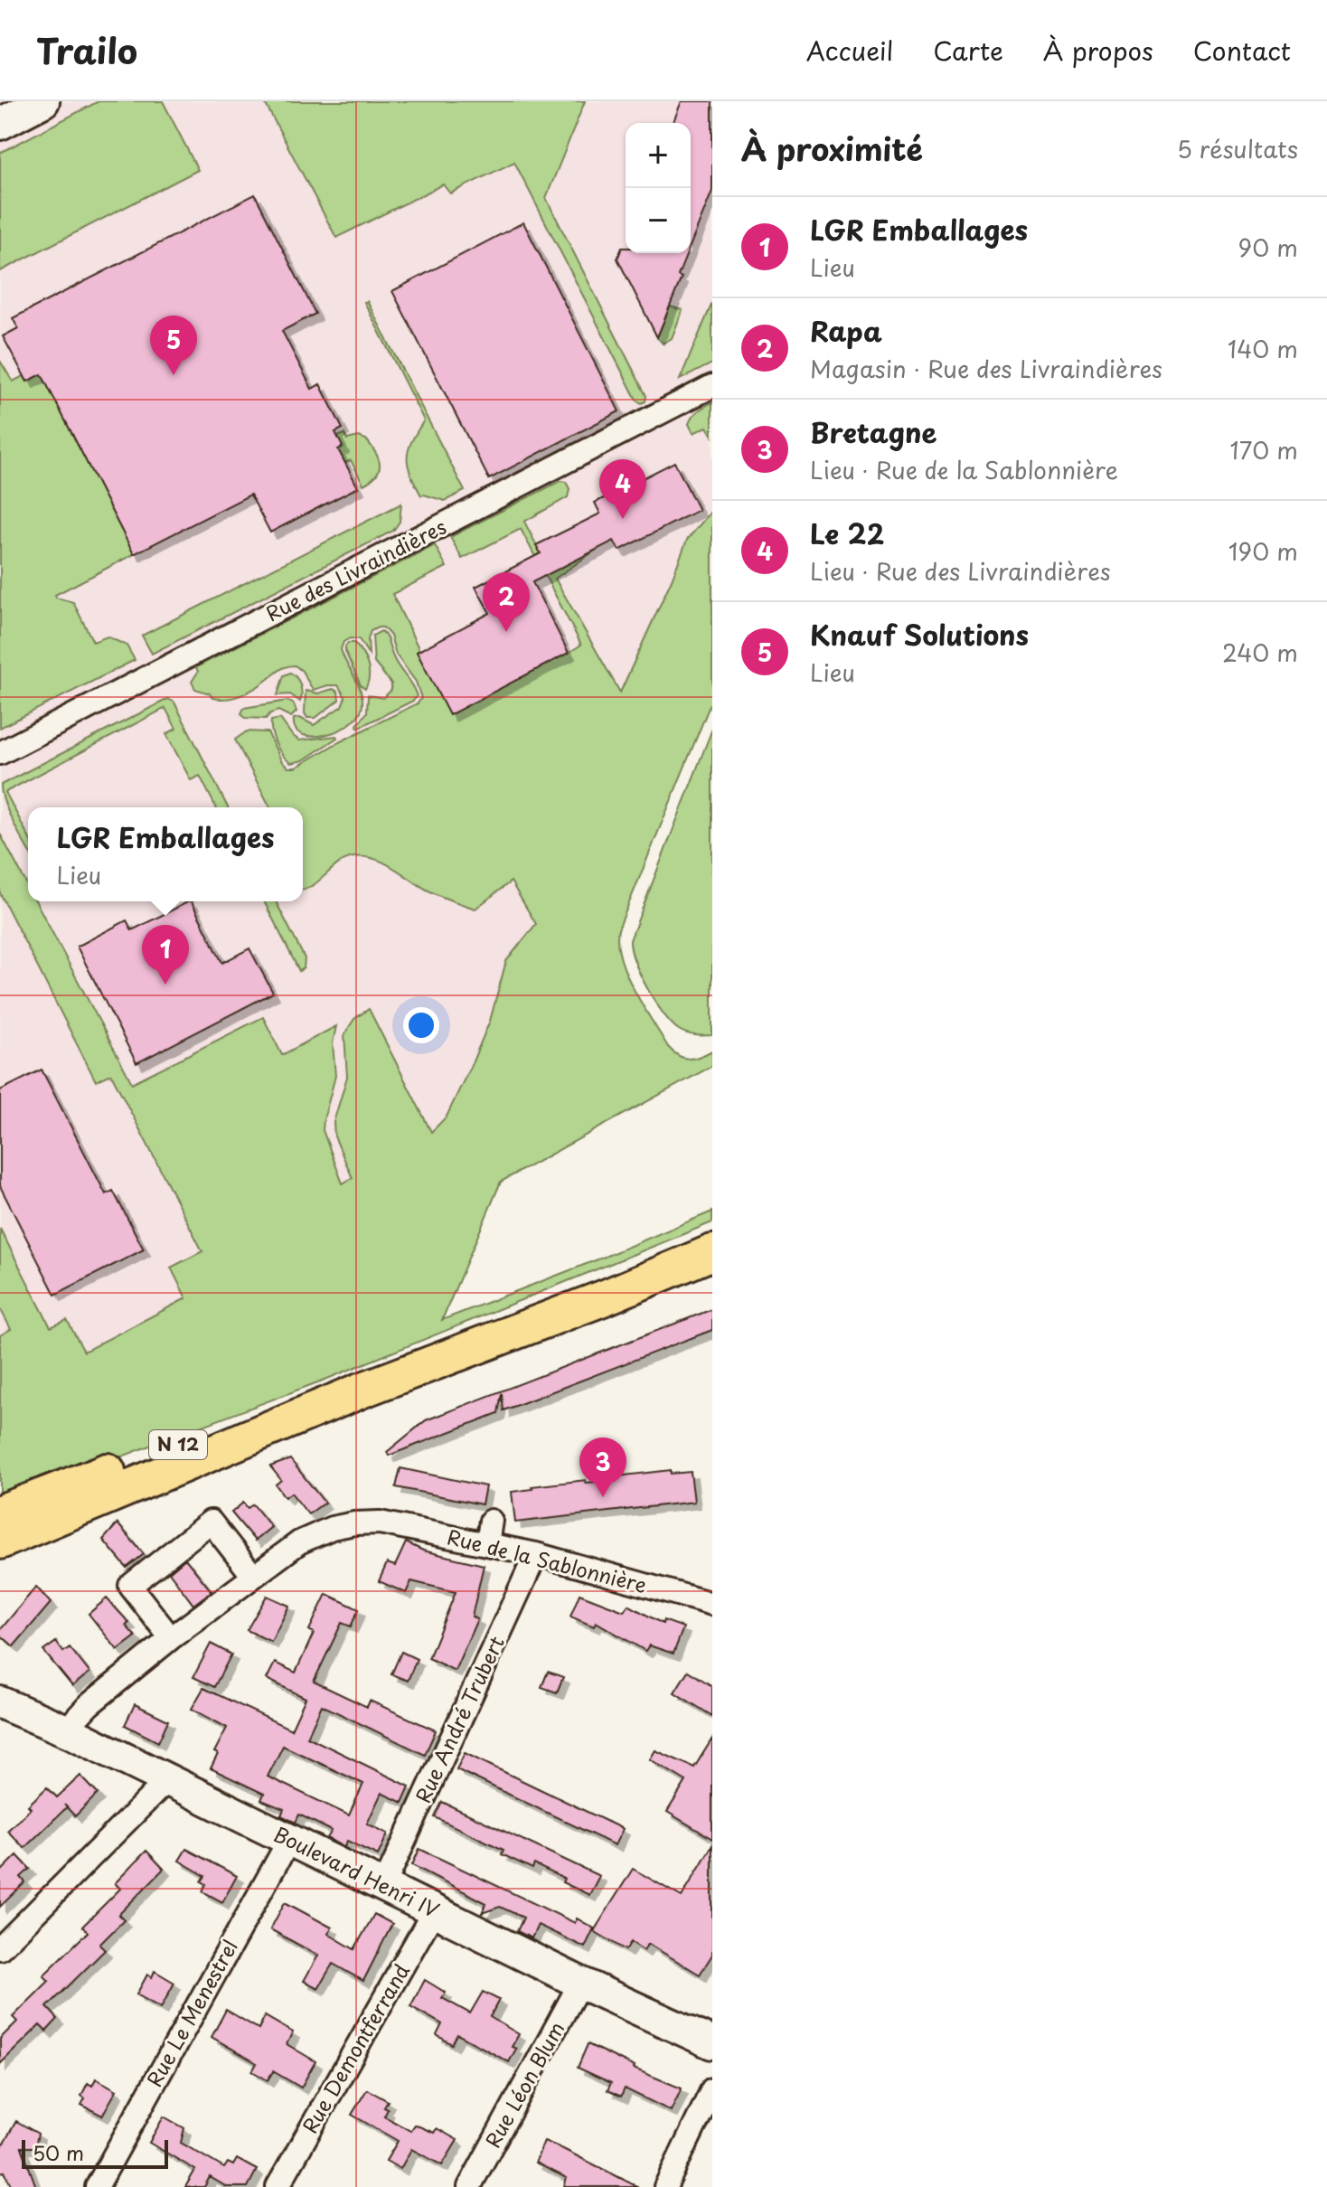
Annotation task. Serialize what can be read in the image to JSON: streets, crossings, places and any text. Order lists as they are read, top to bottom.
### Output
{
  "streets": {
    "main road": ["N 12"],
    "street": [
      "Rue des Livraindières",
      "Rue de la Sablonnière",
      "Rue André Trubert",
      "Boulevard Henri IV",
      "Rue Le Menestrel",
      "Rue Demontferrand",
      "Rue Léon Blum"
    ]
  },
  "crossings": [
    ["Rue de la Sablonnière", "Rue André Trubert"],
    ["Rue de la Sablonnière", "Boulevard Henri IV"],
    ["Rue André Trubert", "Boulevard Henri IV"],
    ["Boulevard Henri IV", "Rue Le Menestrel"],
    ["Boulevard Henri IV", "Rue Demontferrand"],
    ["Boulevard Henri IV", "Rue Léon Blum"]
  ],
  "scale_bar": "50 m",
  "page": {
    "header": "Trailo",
    "nav": [
      "Accueil",
      "Carte",
      "À propos",
      "Contact"
    ],
    "heading": ["À proximité", "5 résultats"],
    "map_buttons": ["+", "−"],
    "list": [
      {
        "mark": "1",
        "name": "LGR Emballages",
        "note": "Lieu",
        "value": "90 m"
      },
      {
        "mark": "2",
        "name": "Rapa",
        "note": "Magasin · Rue des Livraindières",
        "value": "140 m"
      },
      {
        "mark": "3",
        "name": "Bretagne",
        "note": "Lieu · Rue de la Sablonnière",
        "value": "170 m"
      },
      {
        "mark": "4",
        "name": "Le 22",
        "note": "Lieu · Rue des Livraindières",
        "value": "190 m"
      },
      {
        "mark": "5",
        "name": "Knauf Solutions",
        "note": "Lieu",
        "value": "240 m"
      }
    ],
    "pins": [
      "5",
      "4",
      "2",
      "1",
      "3"
    ],
    "popup": ["LGR Emballages", "Lieu"],
    "scale": "50 m"
  }
}
